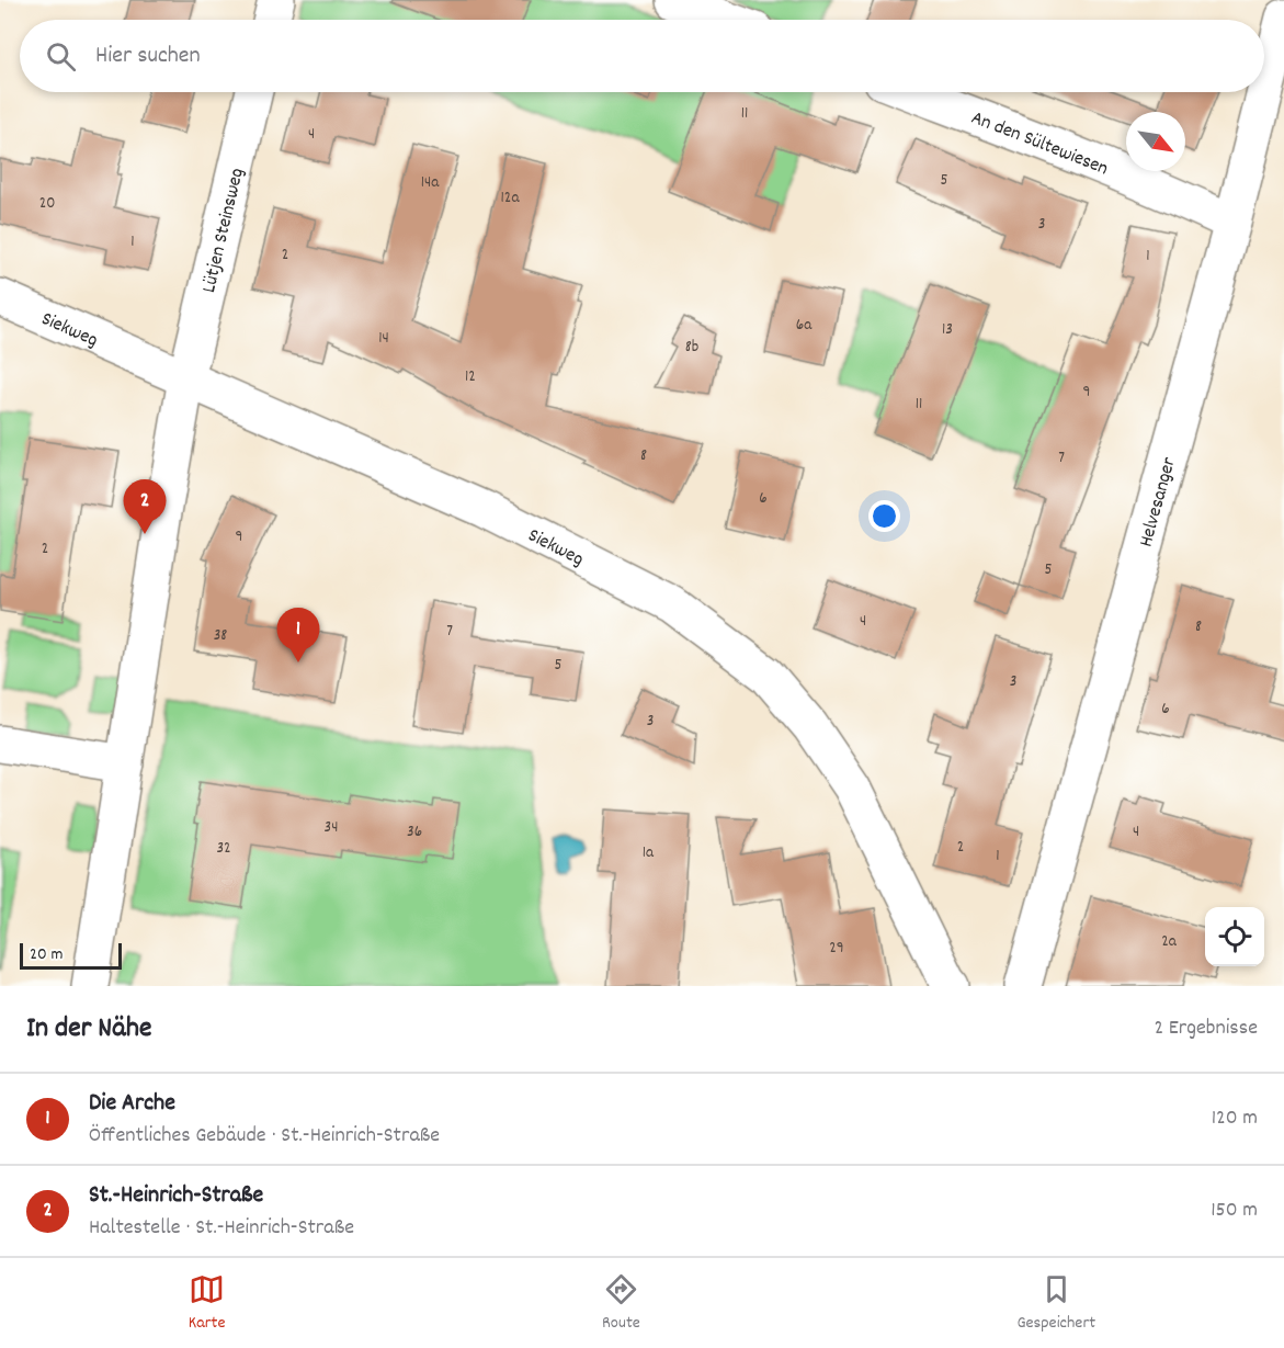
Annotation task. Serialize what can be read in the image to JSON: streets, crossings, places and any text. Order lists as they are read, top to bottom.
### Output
{
  "streets": {
    "street": [
      "An den Sültewiesen",
      "Lütjen Steinsweg",
      "Siekweg",
      "Helvesanger"
    ]
  },
  "crossings": [
    ["An den Sültewiesen", "Helvesanger"],
    ["Lütjen Steinsweg", "Siekweg"]
  ],
  "house_numbers": [
    "11",
    "4",
    "5",
    "14a",
    "12a",
    "20",
    "3",
    "1",
    "2",
    "1",
    "6a",
    "13",
    "14",
    "8b",
    "12",
    "9",
    "11",
    "8",
    "7",
    "6",
    "9",
    "2",
    "5",
    "4",
    "8",
    "7",
    "38",
    "5",
    "3",
    "6",
    "3",
    "34",
    "36",
    "4",
    "2",
    "32",
    "1a",
    "1",
    "2a",
    "29"
  ],
  "scale_bar": "20 m",
  "north": "bottom right",
  "page": {
    "search": "Hier suchen",
    "pins": ["2", "1"],
    "scale": "20 m",
    "heading": ["In der Nähe", "2 Ergebnisse"],
    "list": [
      {
        "mark": "1",
        "name": "Die Arche",
        "note": "Öffentliches Gebäude · St.-Heinrich-Straße",
        "value": "120 m"
      },
      {
        "mark": "2",
        "name": "St.-Heinrich-Straße",
        "note": "Haltestelle · St.-Heinrich-Straße",
        "value": "150 m"
      }
    ],
    "nav": ["Karte", "Route", "Gespeichert"]
  }
}
